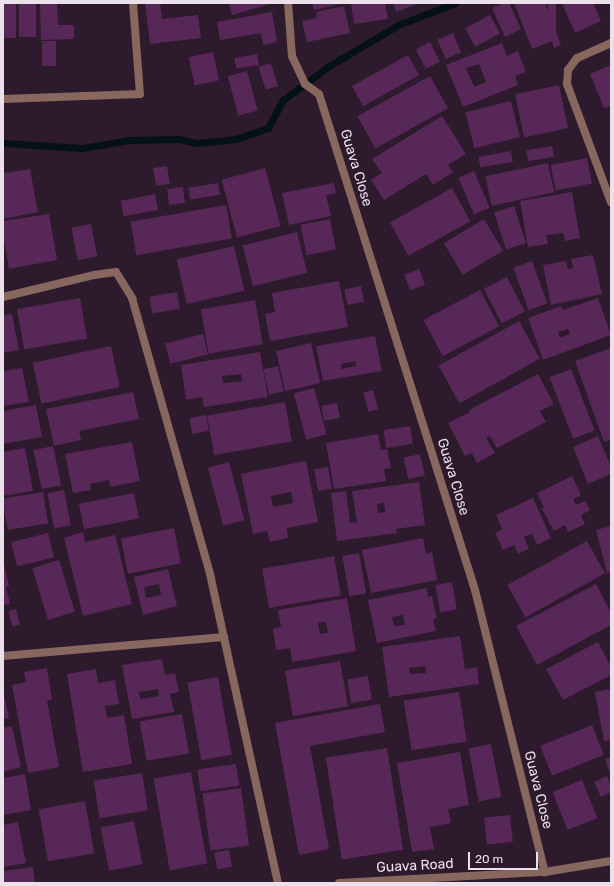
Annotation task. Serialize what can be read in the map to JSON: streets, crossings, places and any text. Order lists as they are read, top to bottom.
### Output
{
  "streets": {
    "street": ["Guava Close", "Guava Road"]
  },
  "crossings": [
    ["Guava Close", "Guava Road"]
  ],
  "scale_bar": "20 m"
}
